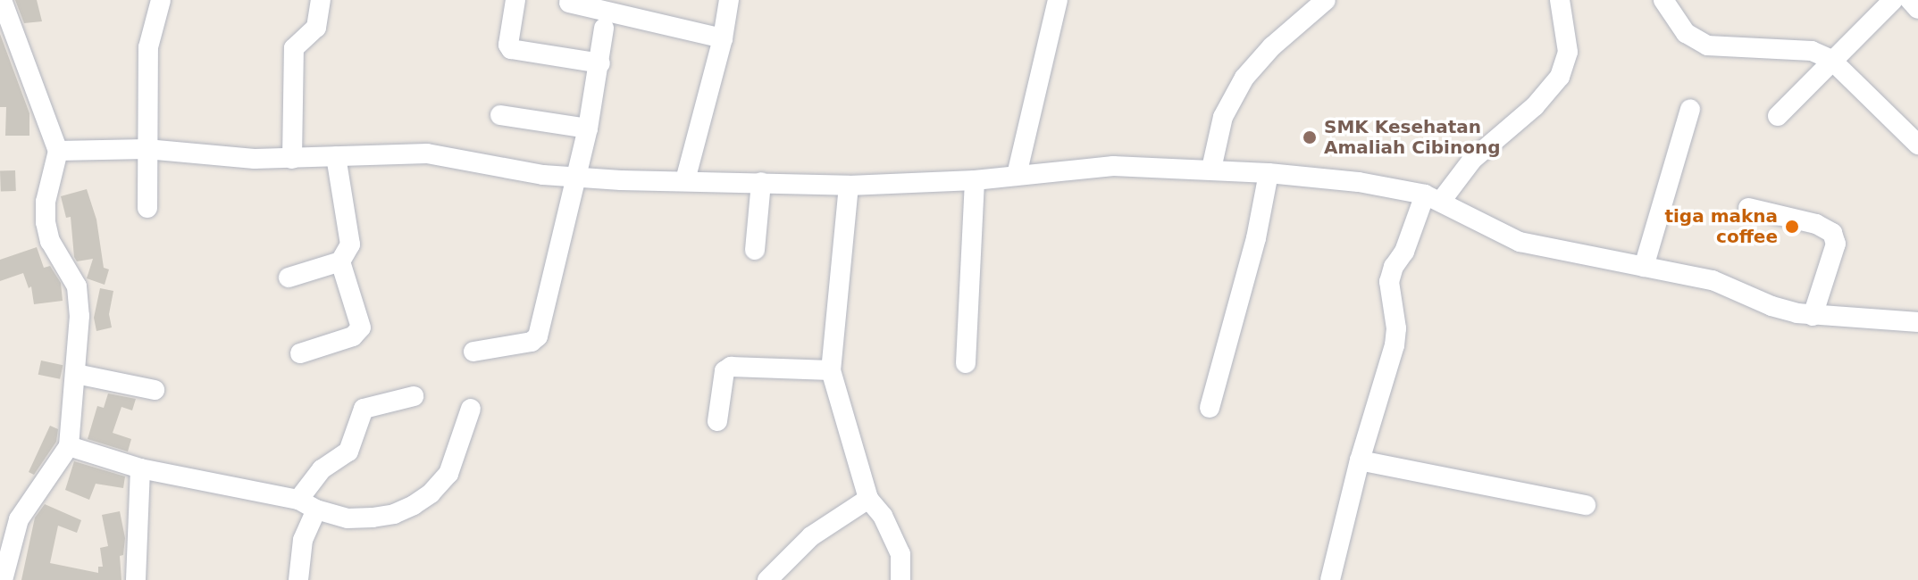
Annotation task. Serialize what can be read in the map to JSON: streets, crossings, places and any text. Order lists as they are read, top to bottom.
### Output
{
  "places": ["SMK Kesehatan Amaliah Cibinong", "tiga makna coffee"]
}
